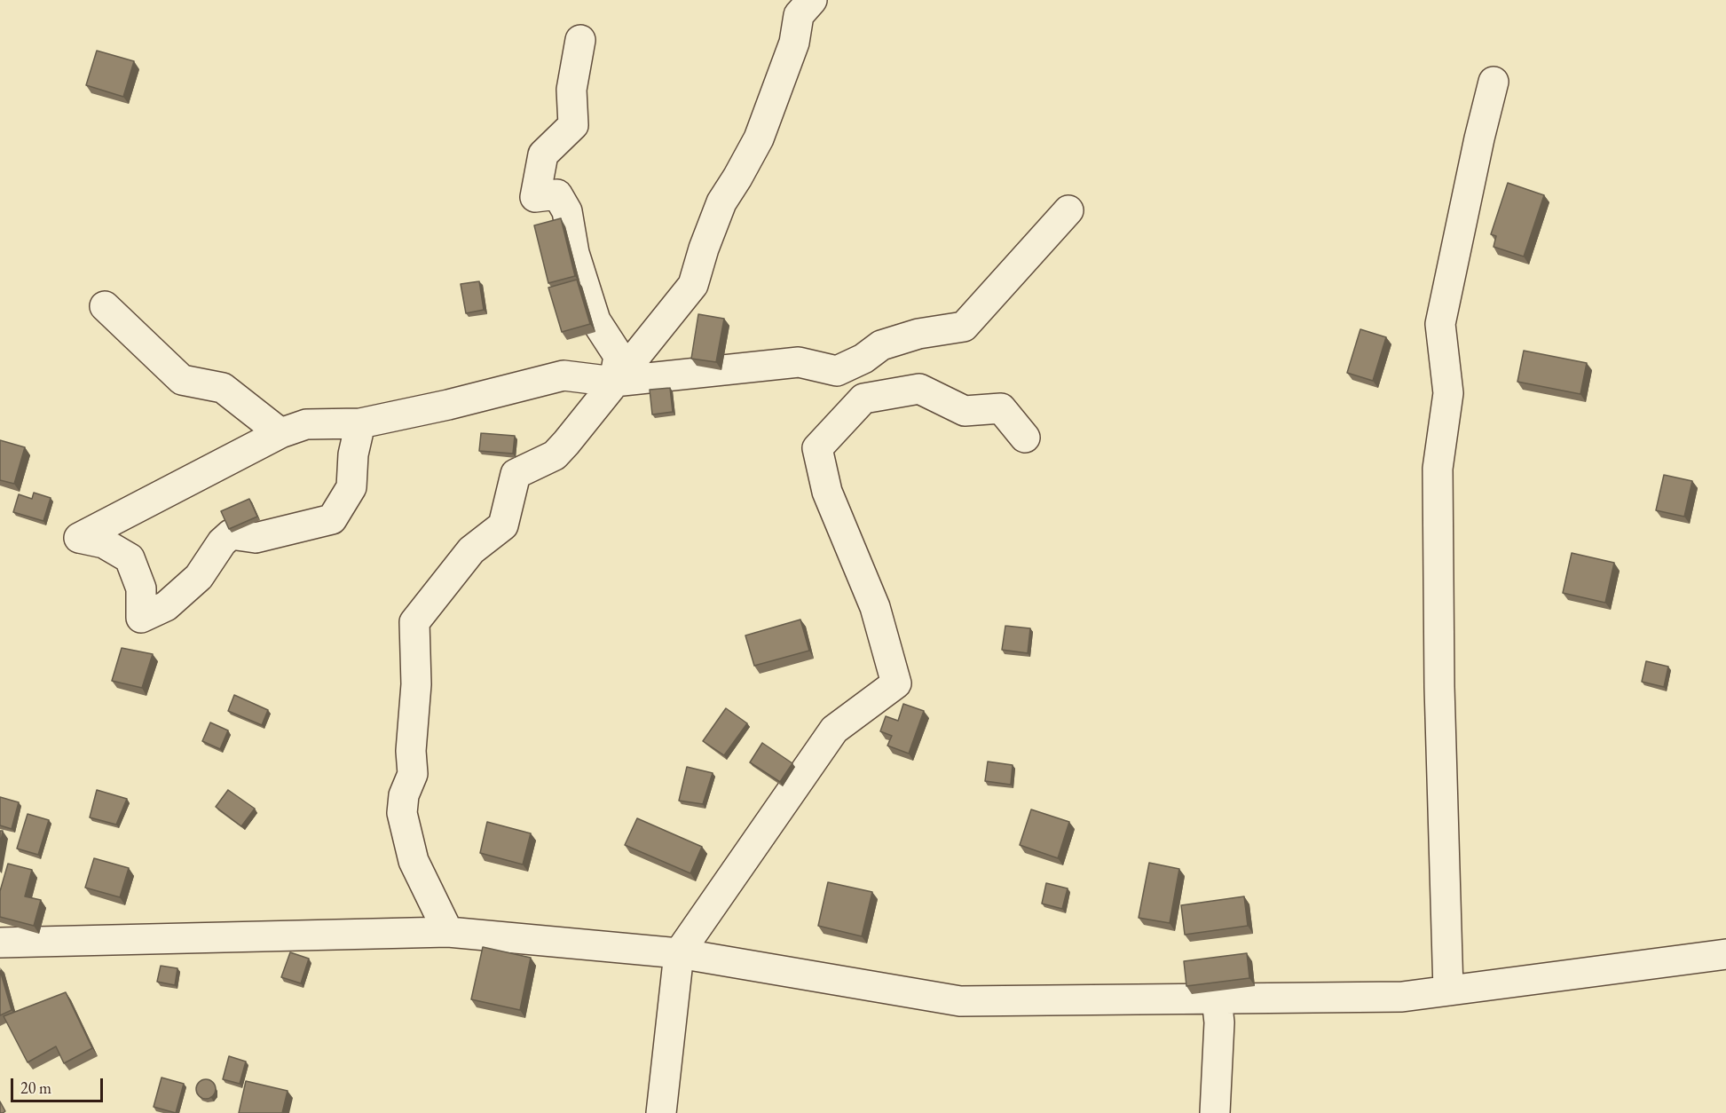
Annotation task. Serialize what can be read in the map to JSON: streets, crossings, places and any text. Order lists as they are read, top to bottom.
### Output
{
  "scale_bar": "20 m"
}
